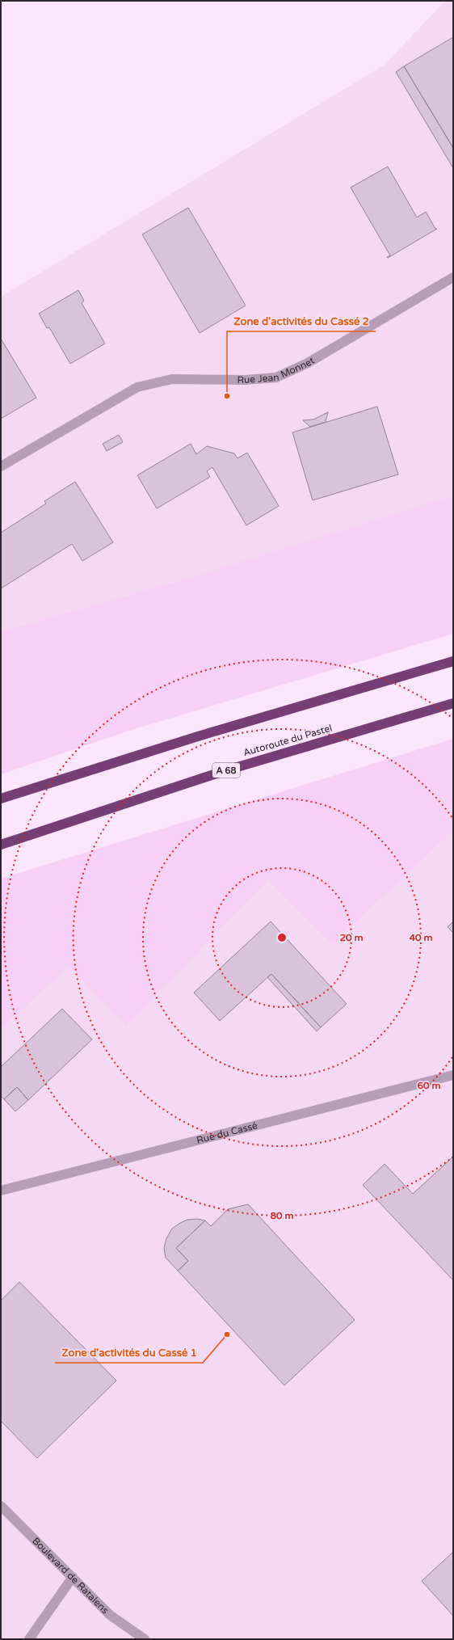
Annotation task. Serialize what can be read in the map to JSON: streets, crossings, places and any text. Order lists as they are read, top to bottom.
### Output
{
  "streets": {
    "highway": ["Autoroute du Pastel", "A 68"],
    "street": ["Rue Jean Monnet", "Rue du Cassé", "Boulevard de Ratalens"]
  },
  "places": ["Zone d'activités du Cassé 2", "Zone d'activités du Cassé 1"],
  "rings": [
    "20 m",
    "40 m",
    "60 m",
    "80 m"
  ]
}
